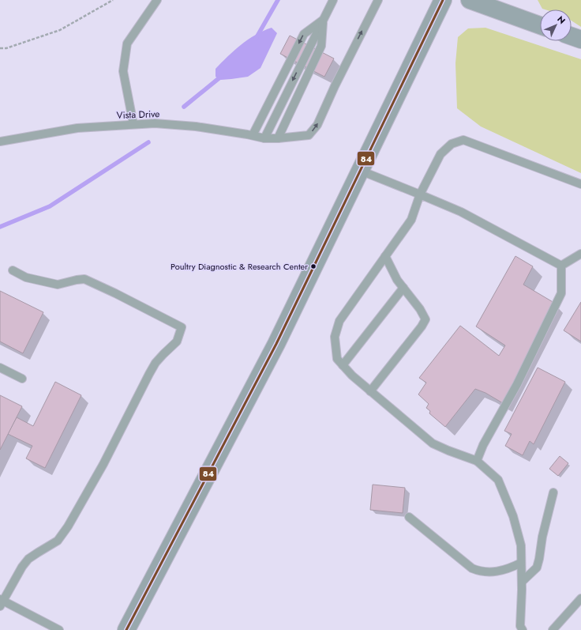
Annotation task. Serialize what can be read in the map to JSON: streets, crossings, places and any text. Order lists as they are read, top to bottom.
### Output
{
  "streets": {
    "lane": ["Vista Drive"]
  },
  "places": ["Poultry Diagnostic & Research Center"],
  "lines": ["transit line 84"],
  "north": "top right"
}
